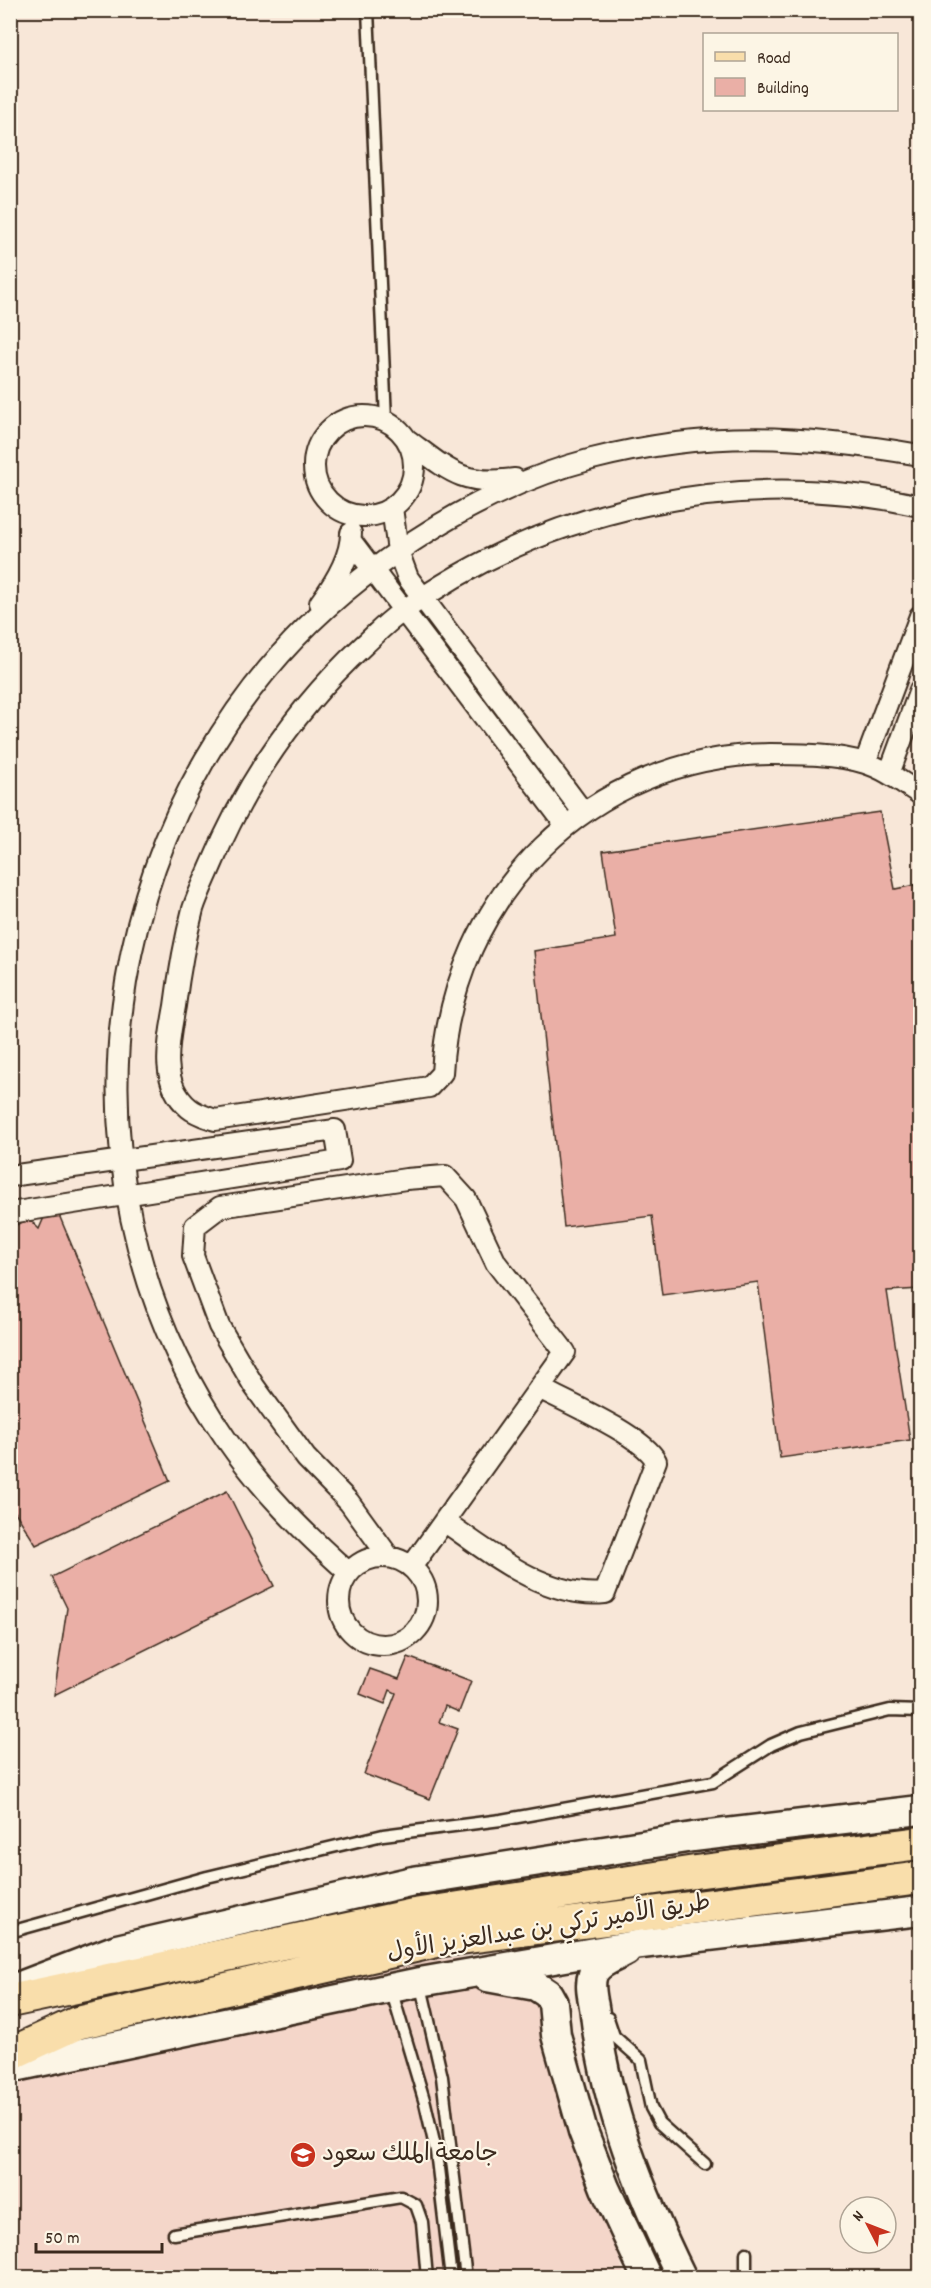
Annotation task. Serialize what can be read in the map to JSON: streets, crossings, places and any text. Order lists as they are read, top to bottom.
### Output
{
  "streets": {
    "main road": ["طريق الأمير تركي بن عبدالعزيز الأول"]
  },
  "places": {
    "school or university": ["جامعة الملك سعود"]
  },
  "legend": ["Road", "Building"],
  "scale_bar": "50 m",
  "north": "top left"
}
